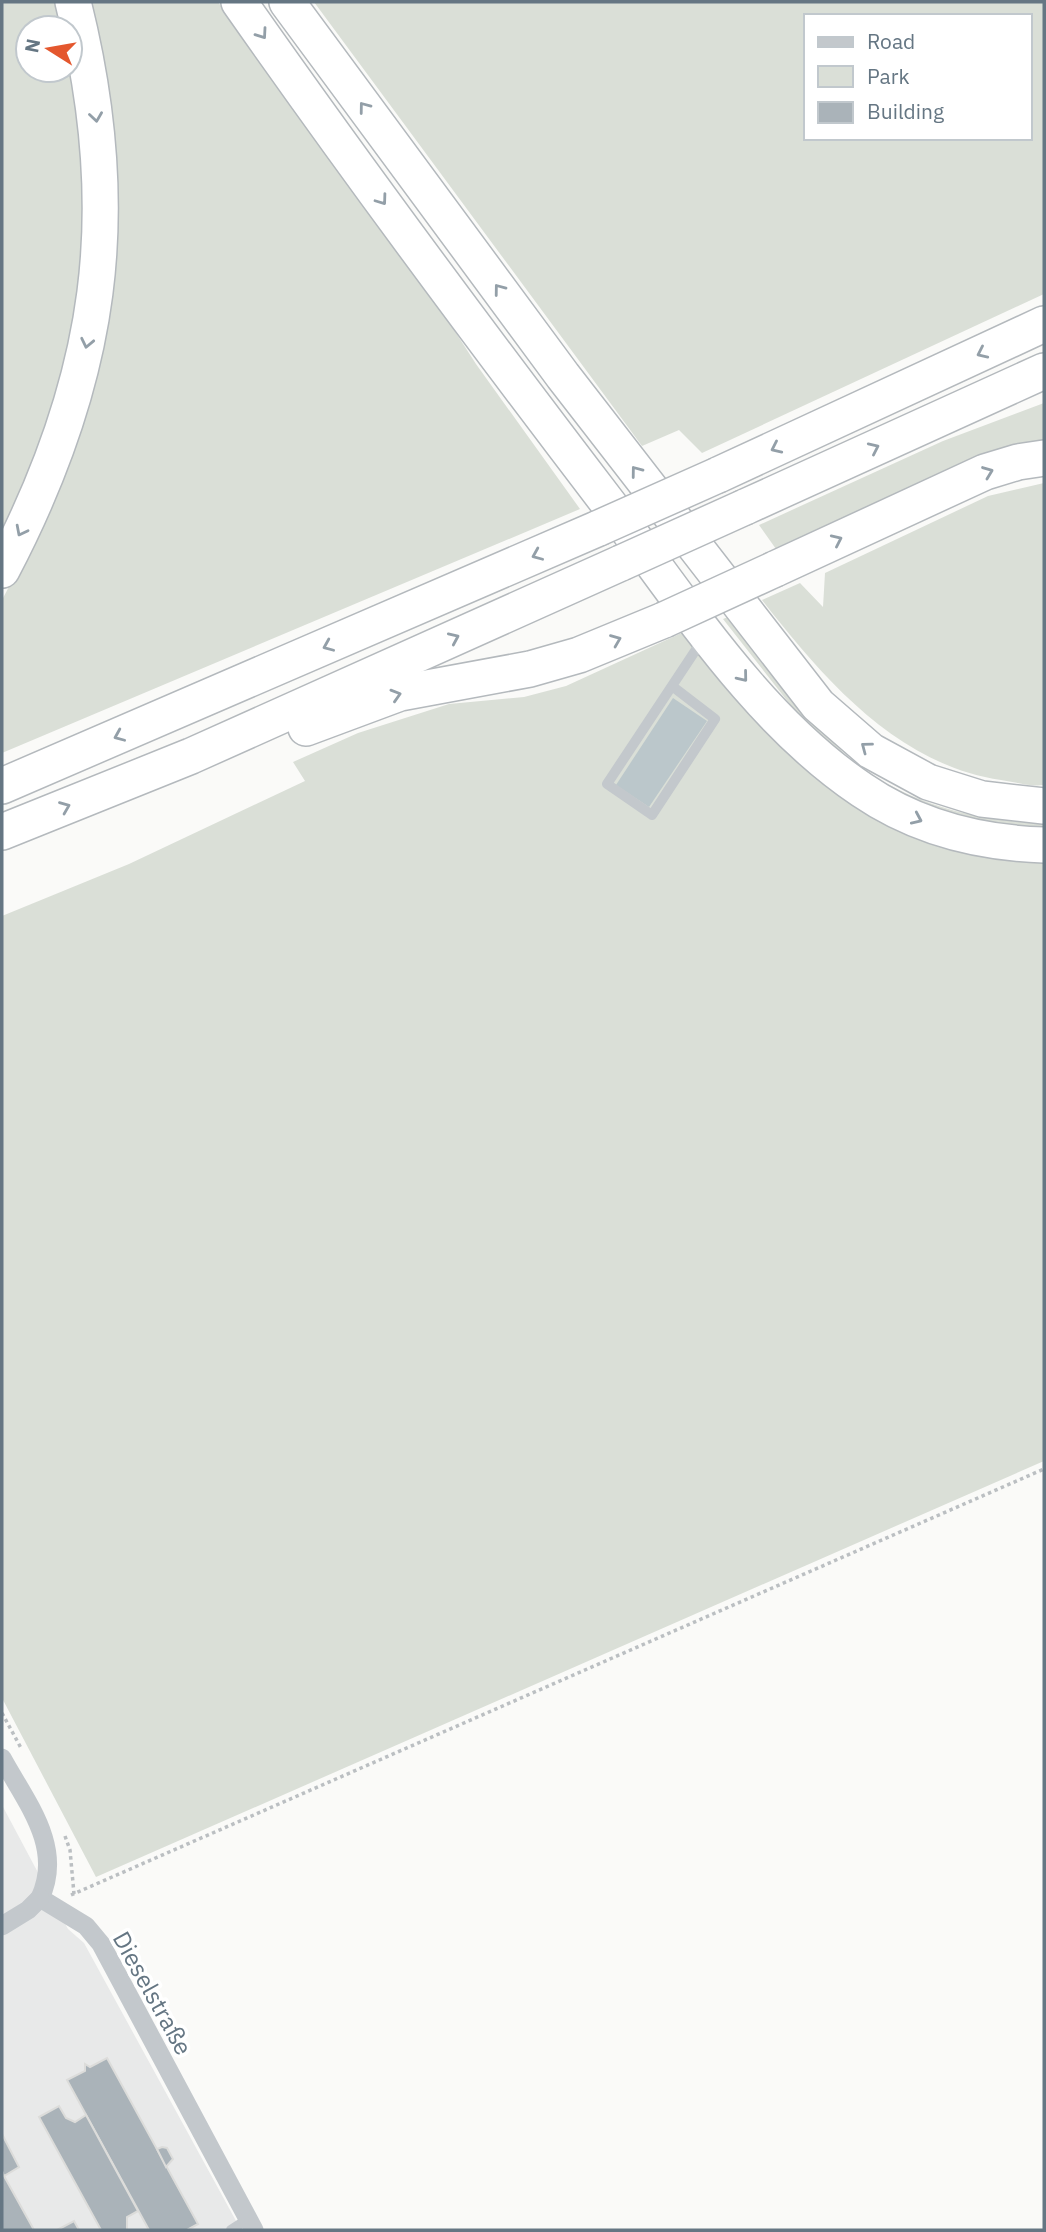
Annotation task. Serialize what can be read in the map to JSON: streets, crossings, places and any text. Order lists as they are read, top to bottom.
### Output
{
  "streets": {
    "street": ["Dieselstraße"]
  },
  "legend": ["Road", "Park", "Building"],
  "north": "left"
}
